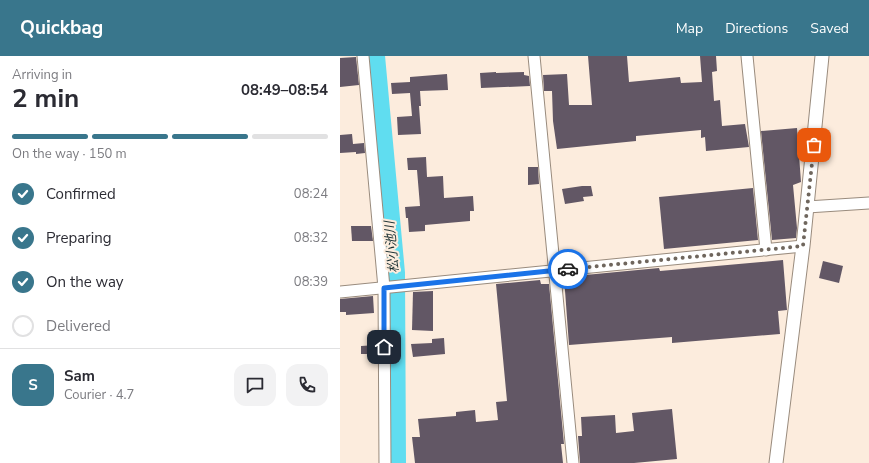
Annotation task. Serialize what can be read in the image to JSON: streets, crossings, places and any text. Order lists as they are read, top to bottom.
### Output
{
  "water": ["松小池川"],
  "page": {
    "header": "Quickbag",
    "nav": ["Map", "Directions", "Saved"],
    "heading": ["2 min", "Arriving in", "08:49–08:54"],
    "panel": ["Sam", "Courier · 4.7"],
    "bar": "On the way · 150 m",
    "list": [
      ["Confirmed", "08:24"],
      ["Preparing", "08:32"],
      ["On the way", "08:39"],
      "Delivered"
    ],
    "round": "S"
  }
}
